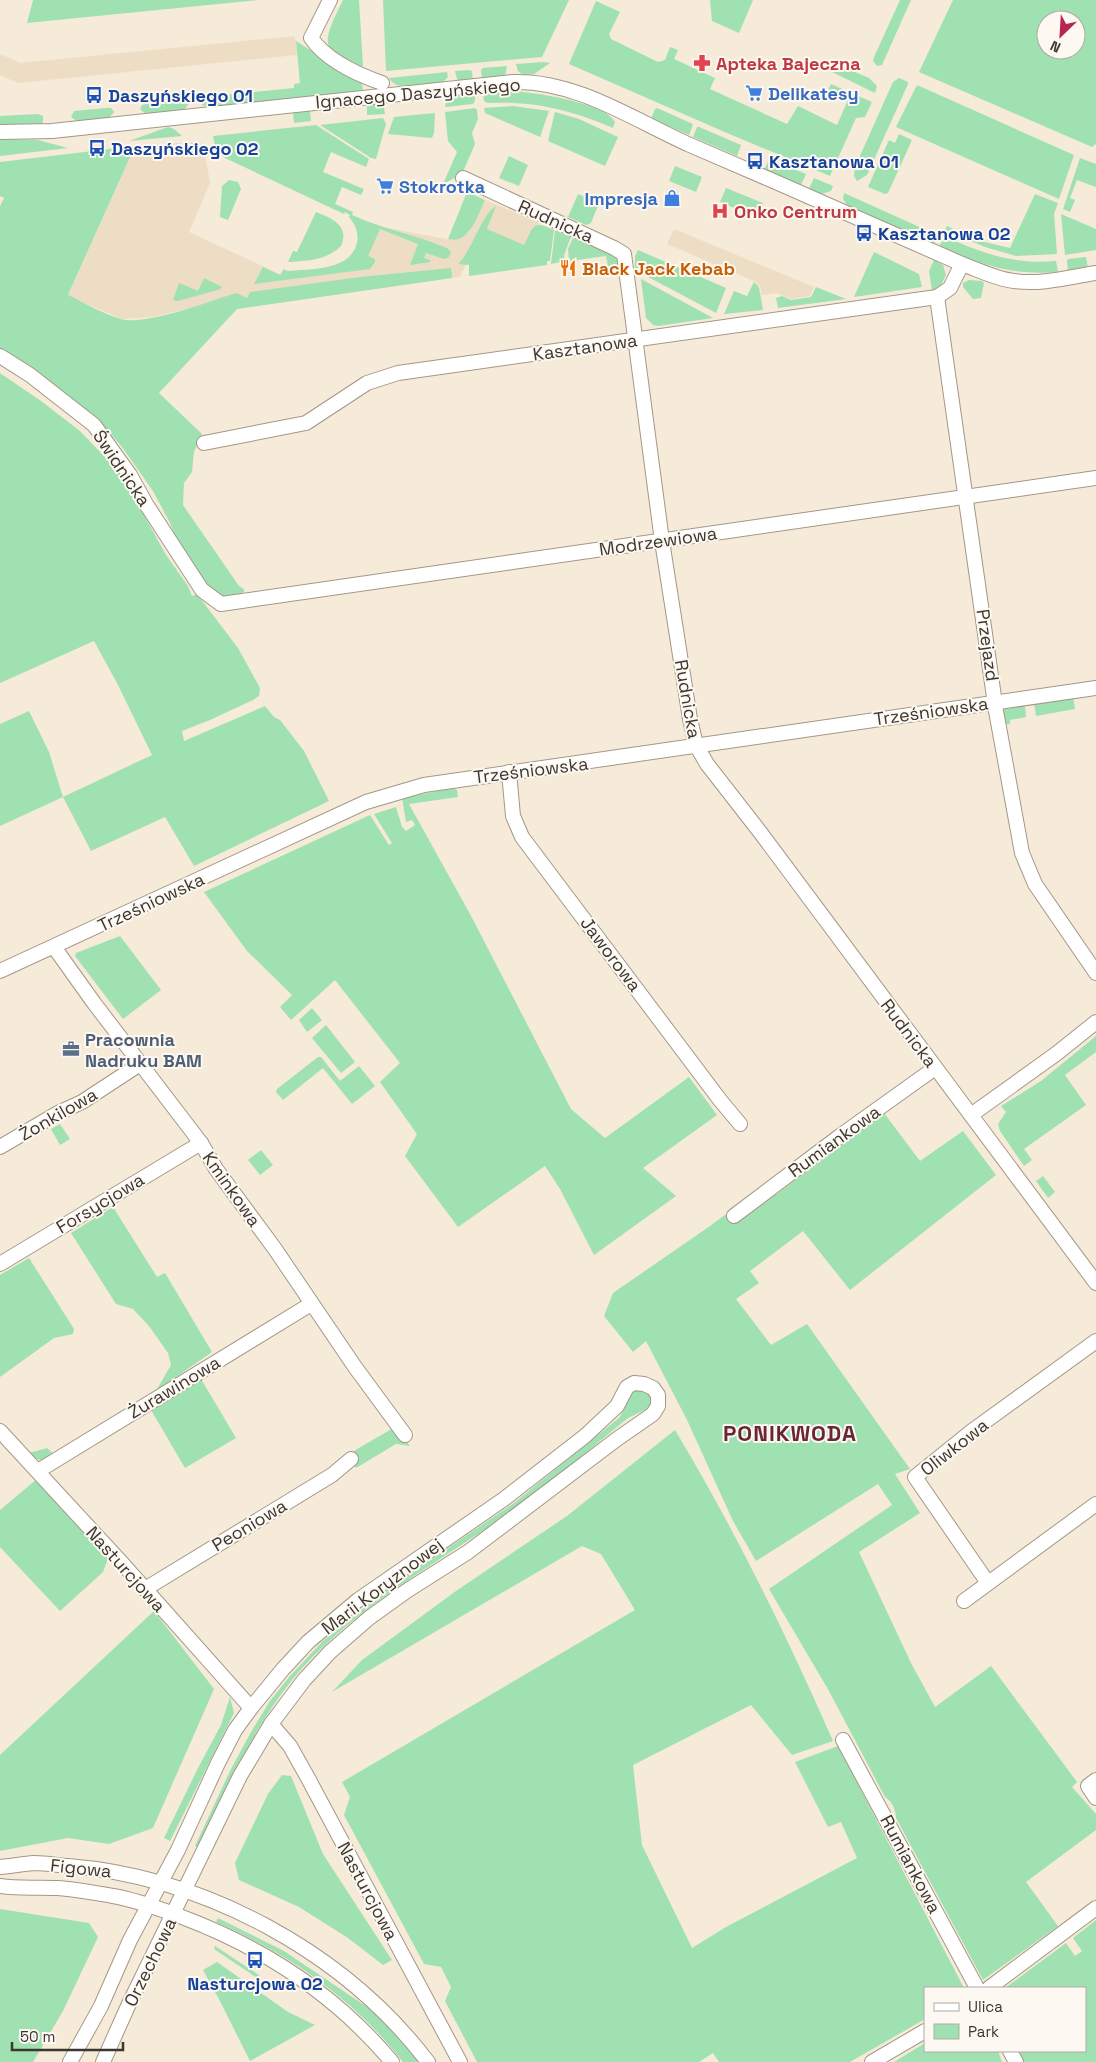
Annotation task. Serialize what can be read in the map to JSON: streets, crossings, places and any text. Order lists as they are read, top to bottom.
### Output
{
  "streets": {
    "street": [
      "Ignacego Daszyńskiego",
      "Rudnicka",
      "Kasztanowa",
      "Świdnicka",
      "Modrzewiowa",
      "Przejazd",
      "Trześniowska",
      "Jaworowa",
      "Żonkilowa",
      "Rumiankowa",
      "Kminkowa",
      "Forsycjowa",
      "Żurawinowa",
      "Oliwkowa",
      "Peoniowa",
      "Nasturcjowa",
      "Marii Koryznowej",
      "Figowa",
      "Orzechowa"
    ]
  },
  "crossings": [
    ["Rudnicka", "Kasztanowa"],
    ["Rudnicka", "Modrzewiowa"],
    ["Rudnicka", "Trześniowska"],
    ["Rudnicka", "Rumiankowa"],
    ["Kasztanowa", "Przejazd"],
    ["Świdnicka", "Modrzewiowa"],
    ["Modrzewiowa", "Przejazd"],
    ["Przejazd", "Trześniowska"],
    ["Trześniowska", "Jaworowa"],
    ["Trześniowska", "Kminkowa"],
    ["Żonkilowa", "Kminkowa"],
    ["Kminkowa", "Forsycjowa"],
    ["Kminkowa", "Żurawinowa"],
    ["Żurawinowa", "Nasturcjowa"],
    ["Peoniowa", "Nasturcjowa"],
    ["Nasturcjowa", "Marii Koryznowej"],
    ["Marii Koryznowej", "Figowa"],
    ["Marii Koryznowej", "Orzechowa"],
    ["Figowa", "Orzechowa"]
  ],
  "districts": ["PONIKWODA"],
  "places": {
    "pharmacy": ["Apteka Bajeczna"],
    "supermarket": ["Delikatesy", "Stokrotka"],
    "bus stop": [
      "Daszyńskiego 01",
      "Daszyńskiego 02",
      "Kasztanowa 01",
      "Kasztanowa 02",
      "Nasturcjowa 02"
    ],
    "shop": ["Impresja"],
    "hospital": ["Onko Centrum"],
    "restaurant": ["Black Jack Kebab"],
    "office": ["Pracownia Nadruku BAM"]
  },
  "legend": ["Ulica", "Park"],
  "scale_bar": "50 m",
  "north": "bottom left"
}
